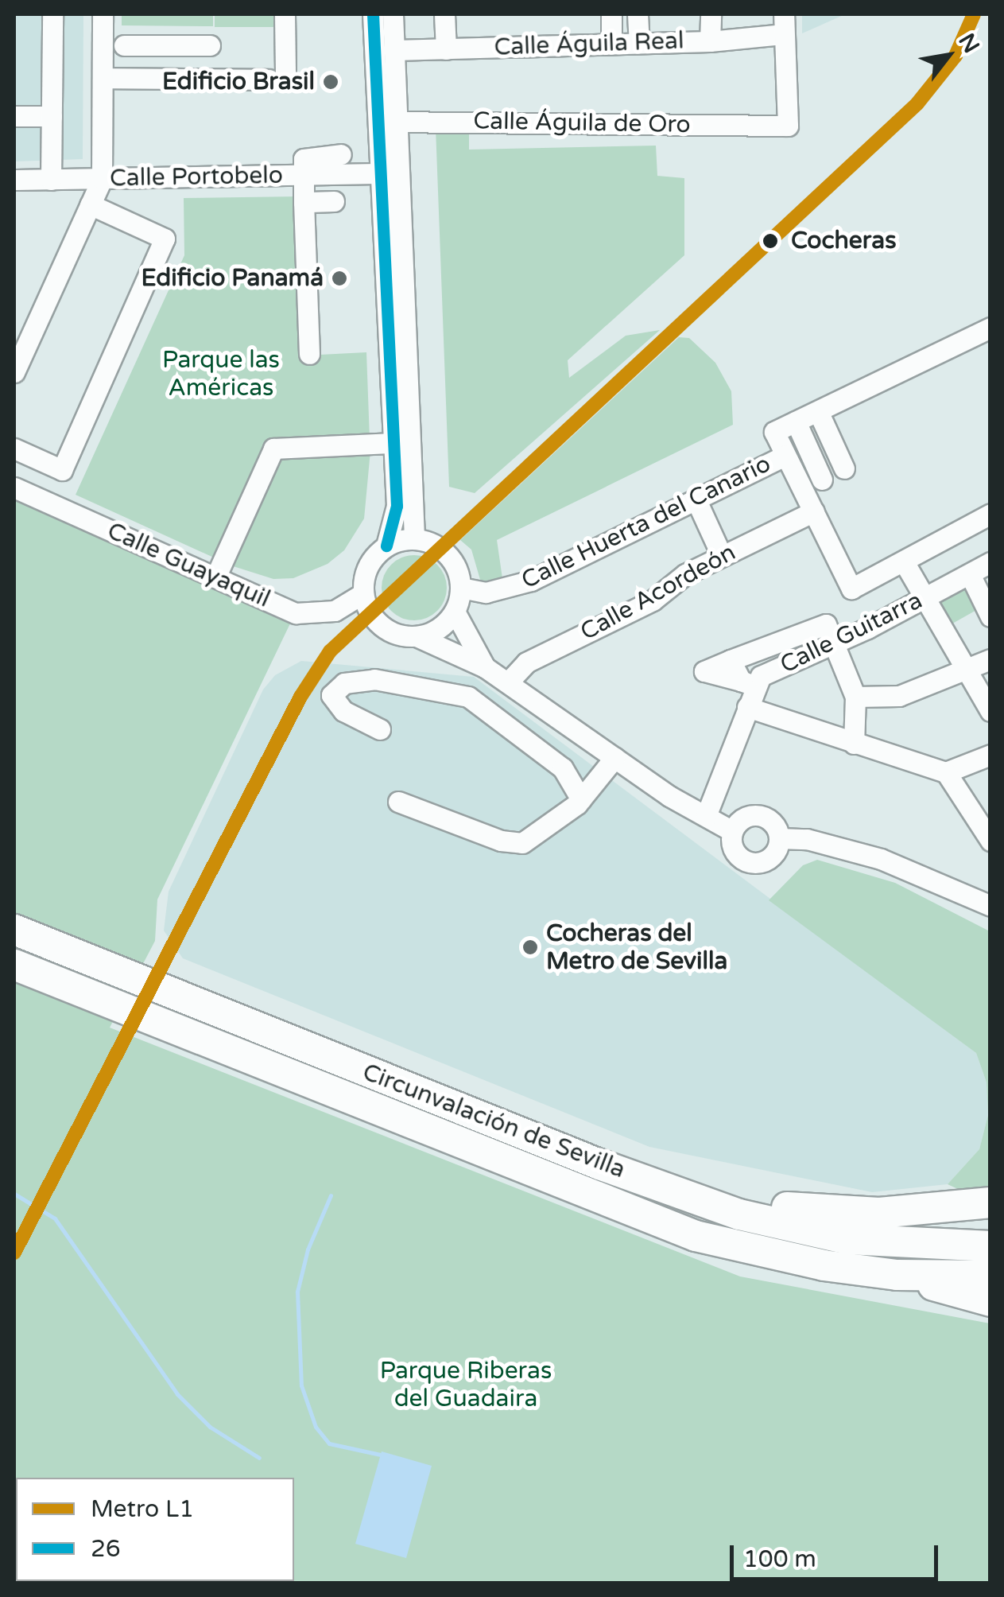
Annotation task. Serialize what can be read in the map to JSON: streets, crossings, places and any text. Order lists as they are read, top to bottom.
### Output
{
  "streets": {
    "highway": ["Circunvalación de Sevilla"],
    "street": [
      "Calle Águila Real",
      "Calle Águila de Oro",
      "Calle Portobelo",
      "Calle Huerta del Canario",
      "Calle Guayaquil",
      "Calle Acordeón",
      "Calle Guitarra"
    ]
  },
  "crossings": [
    ["Calle Águila Real", "Calle Águila de Oro"],
    ["Calle Huerta del Canario", "Calle Guayaquil"]
  ],
  "parks": ["Parque las Américas", "Parque Riberas del Guadaira"],
  "places": [
    "Edificio Brasil",
    "Cocheras",
    "Edificio Panamá",
    "Cocheras del Metro de Sevilla"
  ],
  "lines": ["metro line L1", "transit line 26"],
  "legend": ["Metro L1", "26"],
  "scale_bar": "100 m",
  "north": "top right"
}
